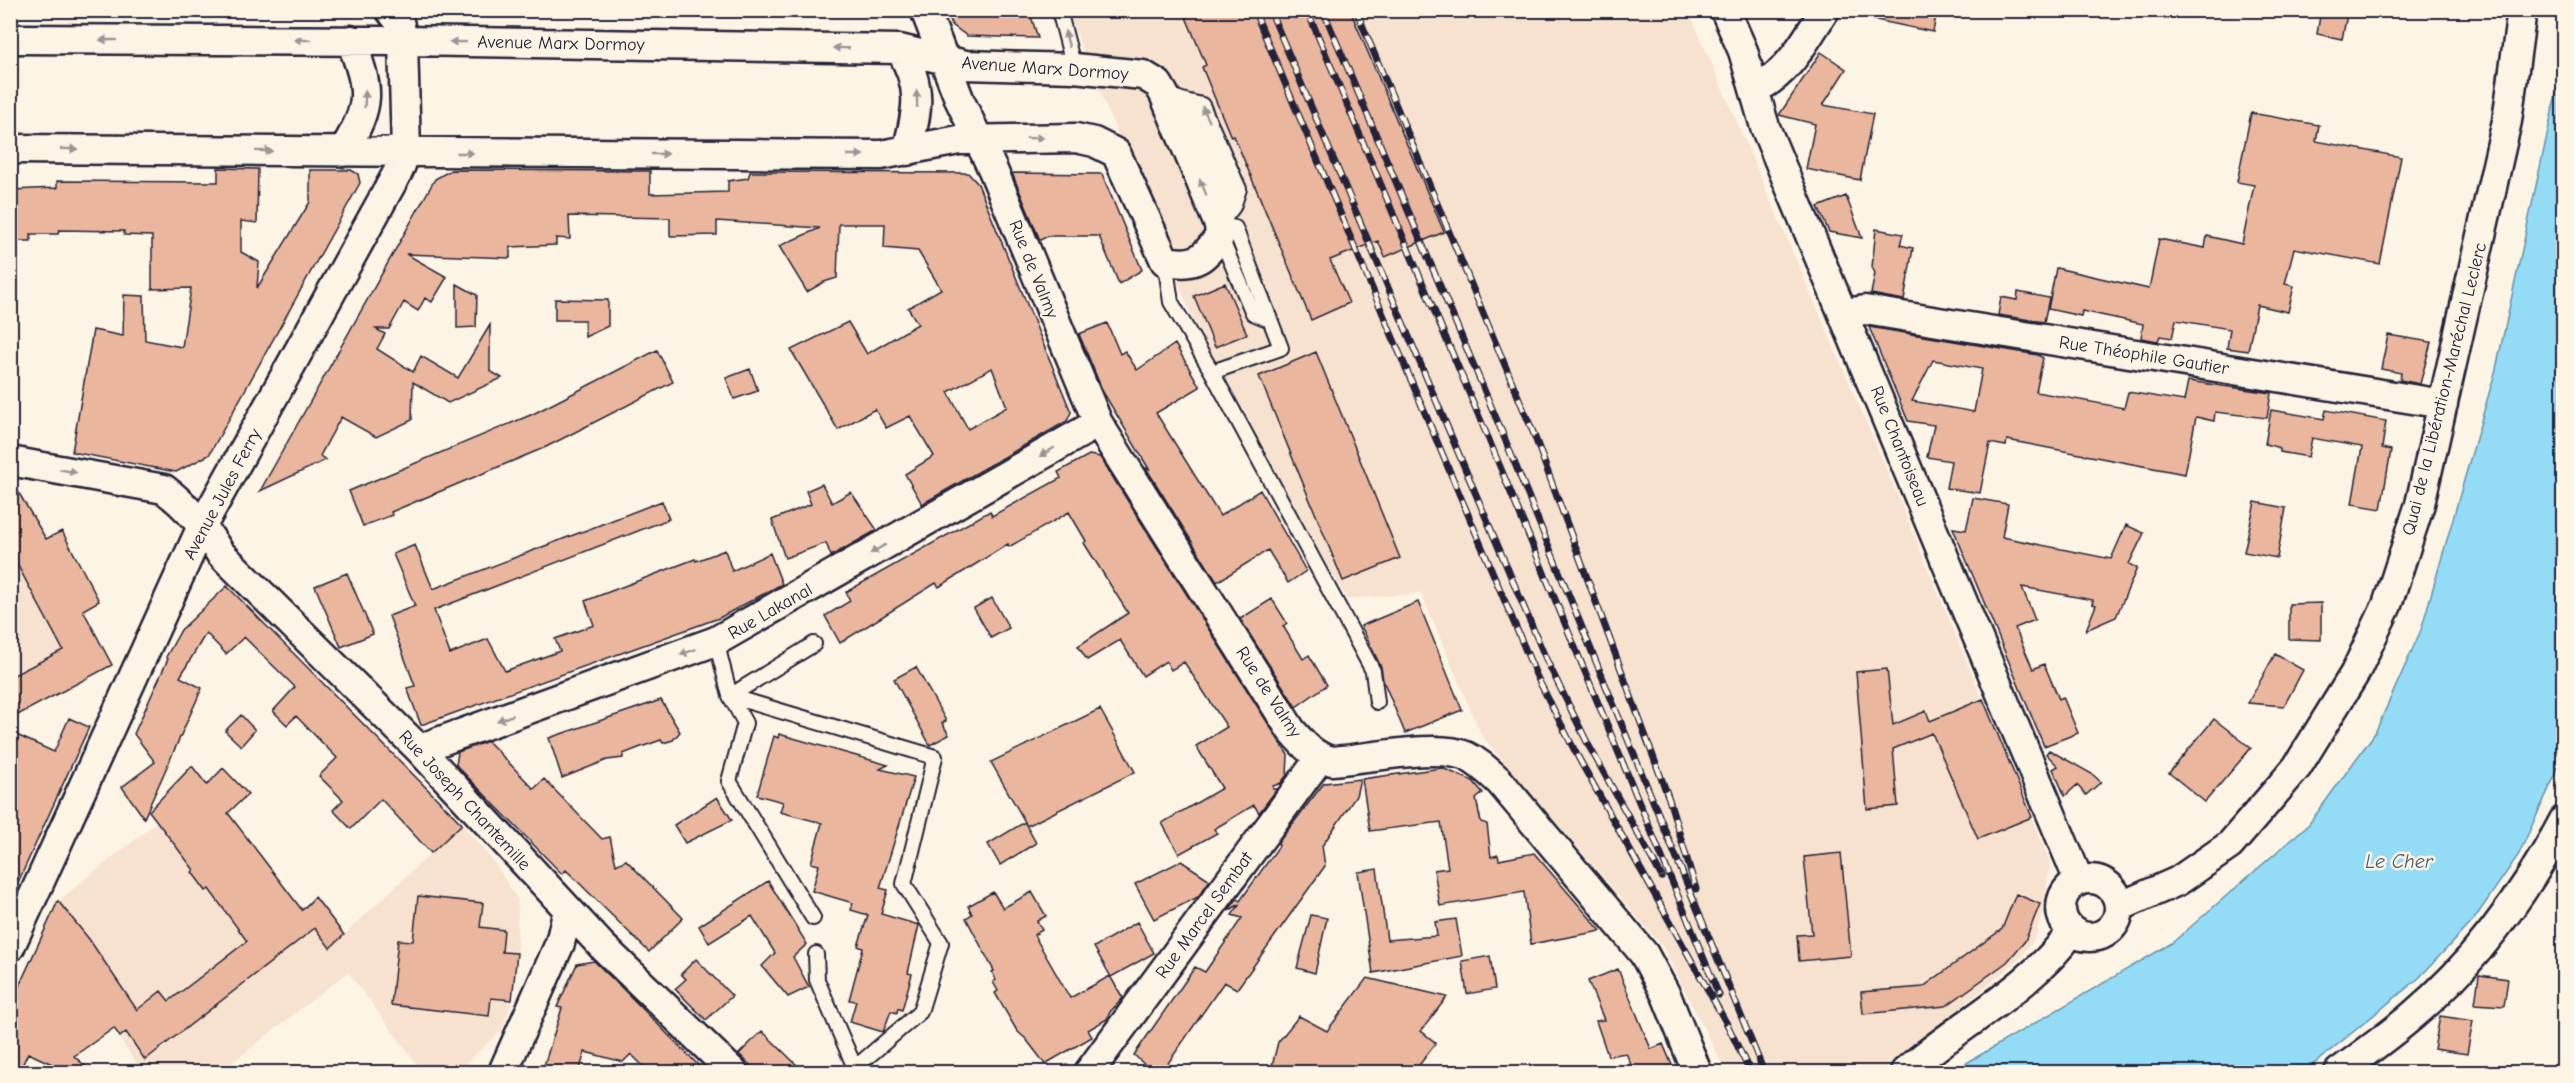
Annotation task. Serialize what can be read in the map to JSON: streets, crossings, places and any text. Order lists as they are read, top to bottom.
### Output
{
  "streets": {
    "street": [
      "Avenue Marx Dormoy",
      "Rue de Valmy",
      "Rue Théophile Gautier",
      "Quai de la Libération-Maréchal Leclerc",
      "Rue Chantoiseau",
      "Avenue Jules Ferry",
      "Rue Lakanal",
      "Rue Joseph Chantemille",
      "Rue Marcel Sembat"
    ]
  },
  "crossings": [
    ["Avenue Marx Dormoy", "Rue de Valmy"],
    ["Avenue Marx Dormoy", "Avenue Jules Ferry"],
    ["Rue de Valmy", "Rue Lakanal"],
    ["Rue de Valmy", "Rue Marcel Sembat"],
    ["Rue Théophile Gautier", "Quai de la Libération-Maréchal Leclerc"],
    ["Rue Théophile Gautier", "Rue Chantoiseau"],
    ["Quai de la Libération-Maréchal Leclerc", "Rue Chantoiseau"],
    ["Avenue Jules Ferry", "Rue Joseph Chantemille"],
    ["Rue Lakanal", "Rue Joseph Chantemille"]
  ],
  "one_way": ["Rue Lakanal"],
  "water": ["Le Cher"]
}
